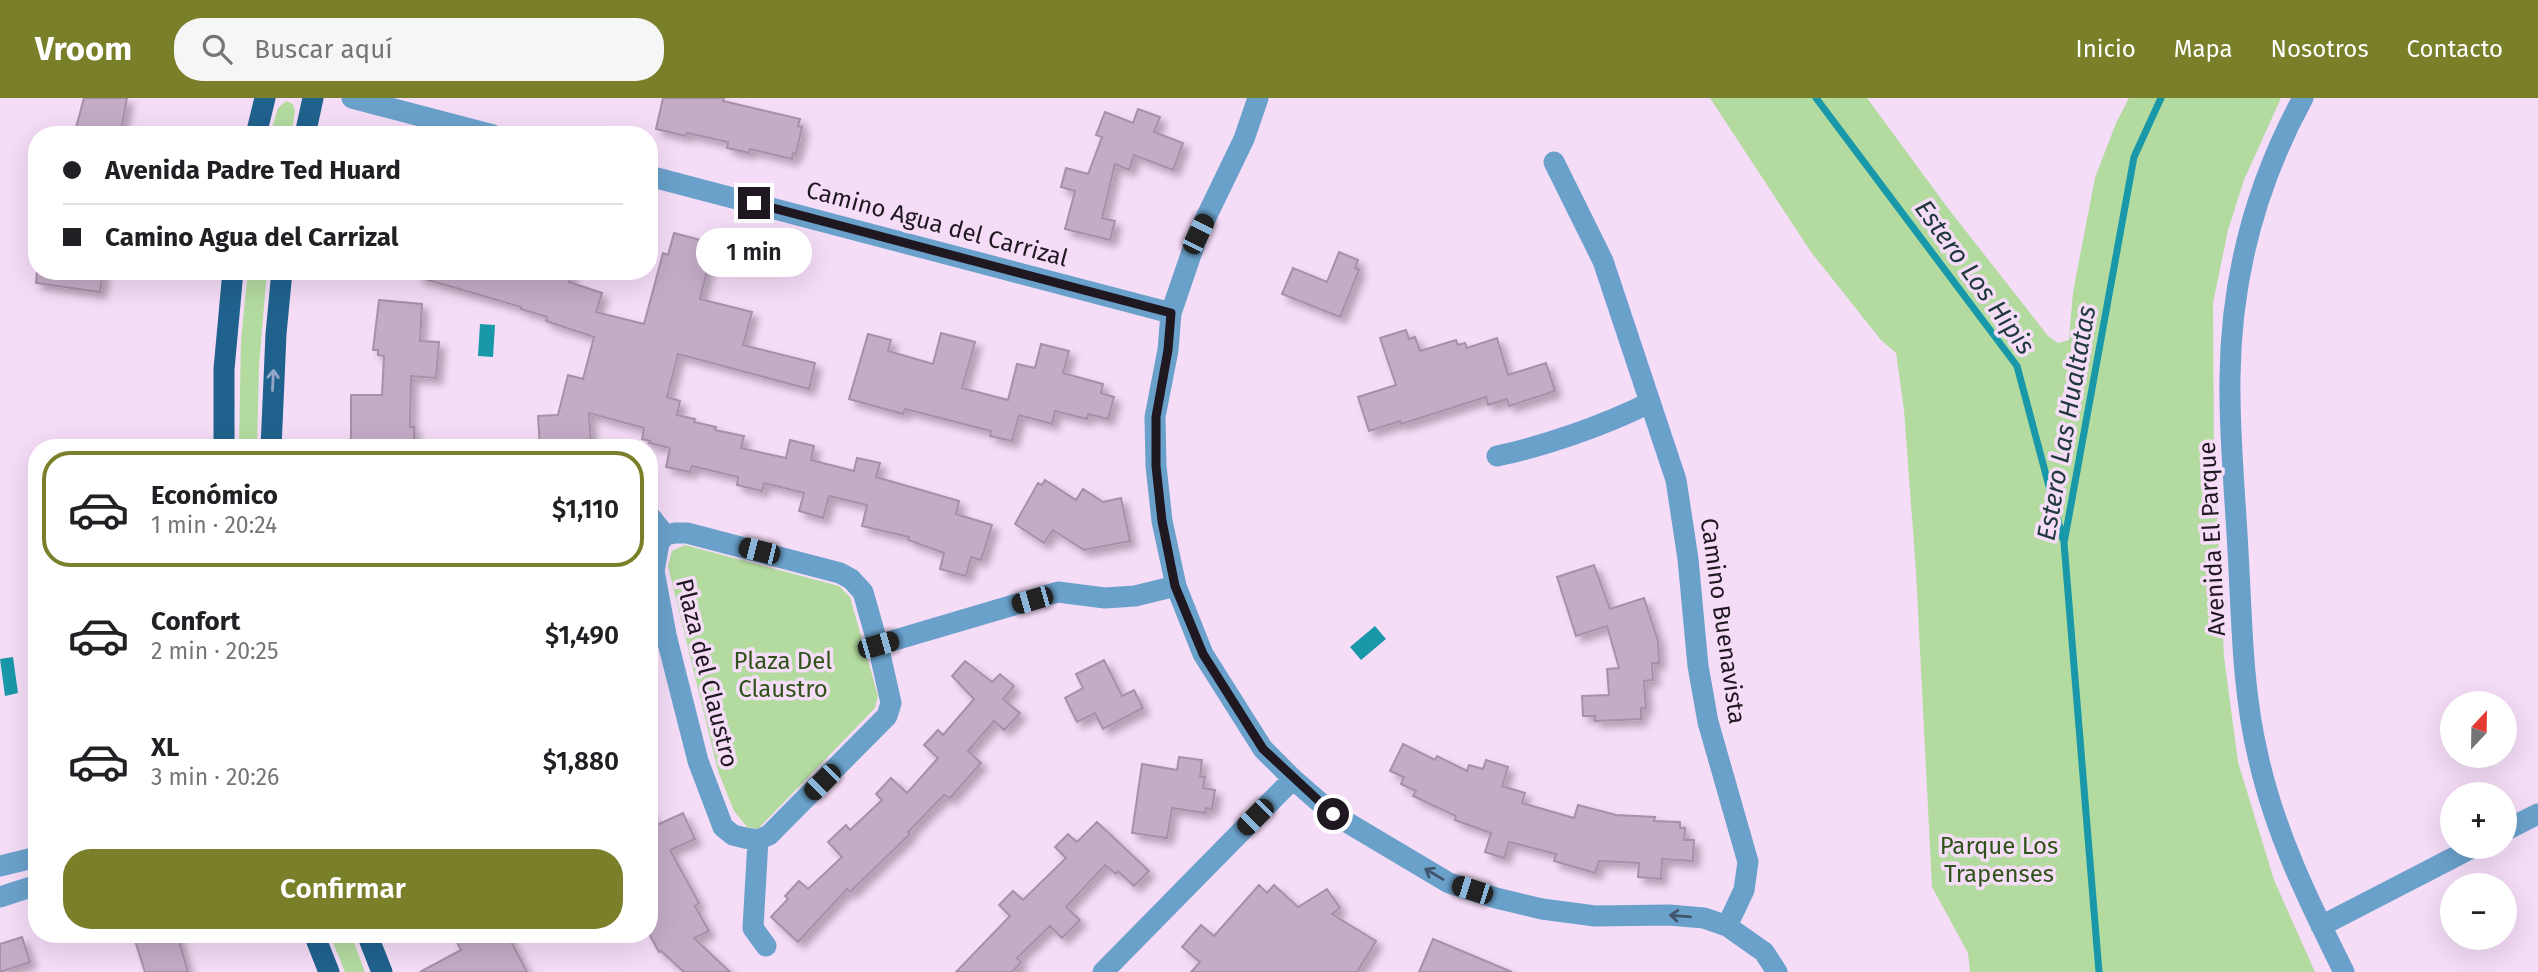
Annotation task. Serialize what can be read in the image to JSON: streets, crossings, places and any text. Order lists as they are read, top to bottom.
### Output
{
  "streets": {
    "street": [
      "Camino Agua del Carrizal",
      "Avenida El Parque",
      "Camino Buenavista",
      "Plaza del Claustro"
    ]
  },
  "water": ["Estero Los Hipis", "Estero Las Hualtatas"],
  "parks": ["Plaza Del Claustro", "Parque Los Trapenses"],
  "north": "top",
  "page": {
    "header": "Vroom",
    "search": "Buscar aquí",
    "nav": [
      "Inicio",
      "Mapa",
      "Nosotros",
      "Contacto"
    ],
    "banner": ["Avenida Padre Ted Huard", "Camino Agua del Carrizal"],
    "bubble": "1 min",
    "list": [
      {
        "name": "Económico",
        "note": "1 min · 20:24",
        "value": "$1,110"
      },
      {
        "name": "Confort",
        "note": "2 min · 20:25",
        "value": "$1,490"
      },
      {
        "name": "XL",
        "note": "3 min · 20:26",
        "value": "$1,880"
      }
    ],
    "map_buttons": ["+", "−"],
    "buttons": "Confirmar"
  }
}
